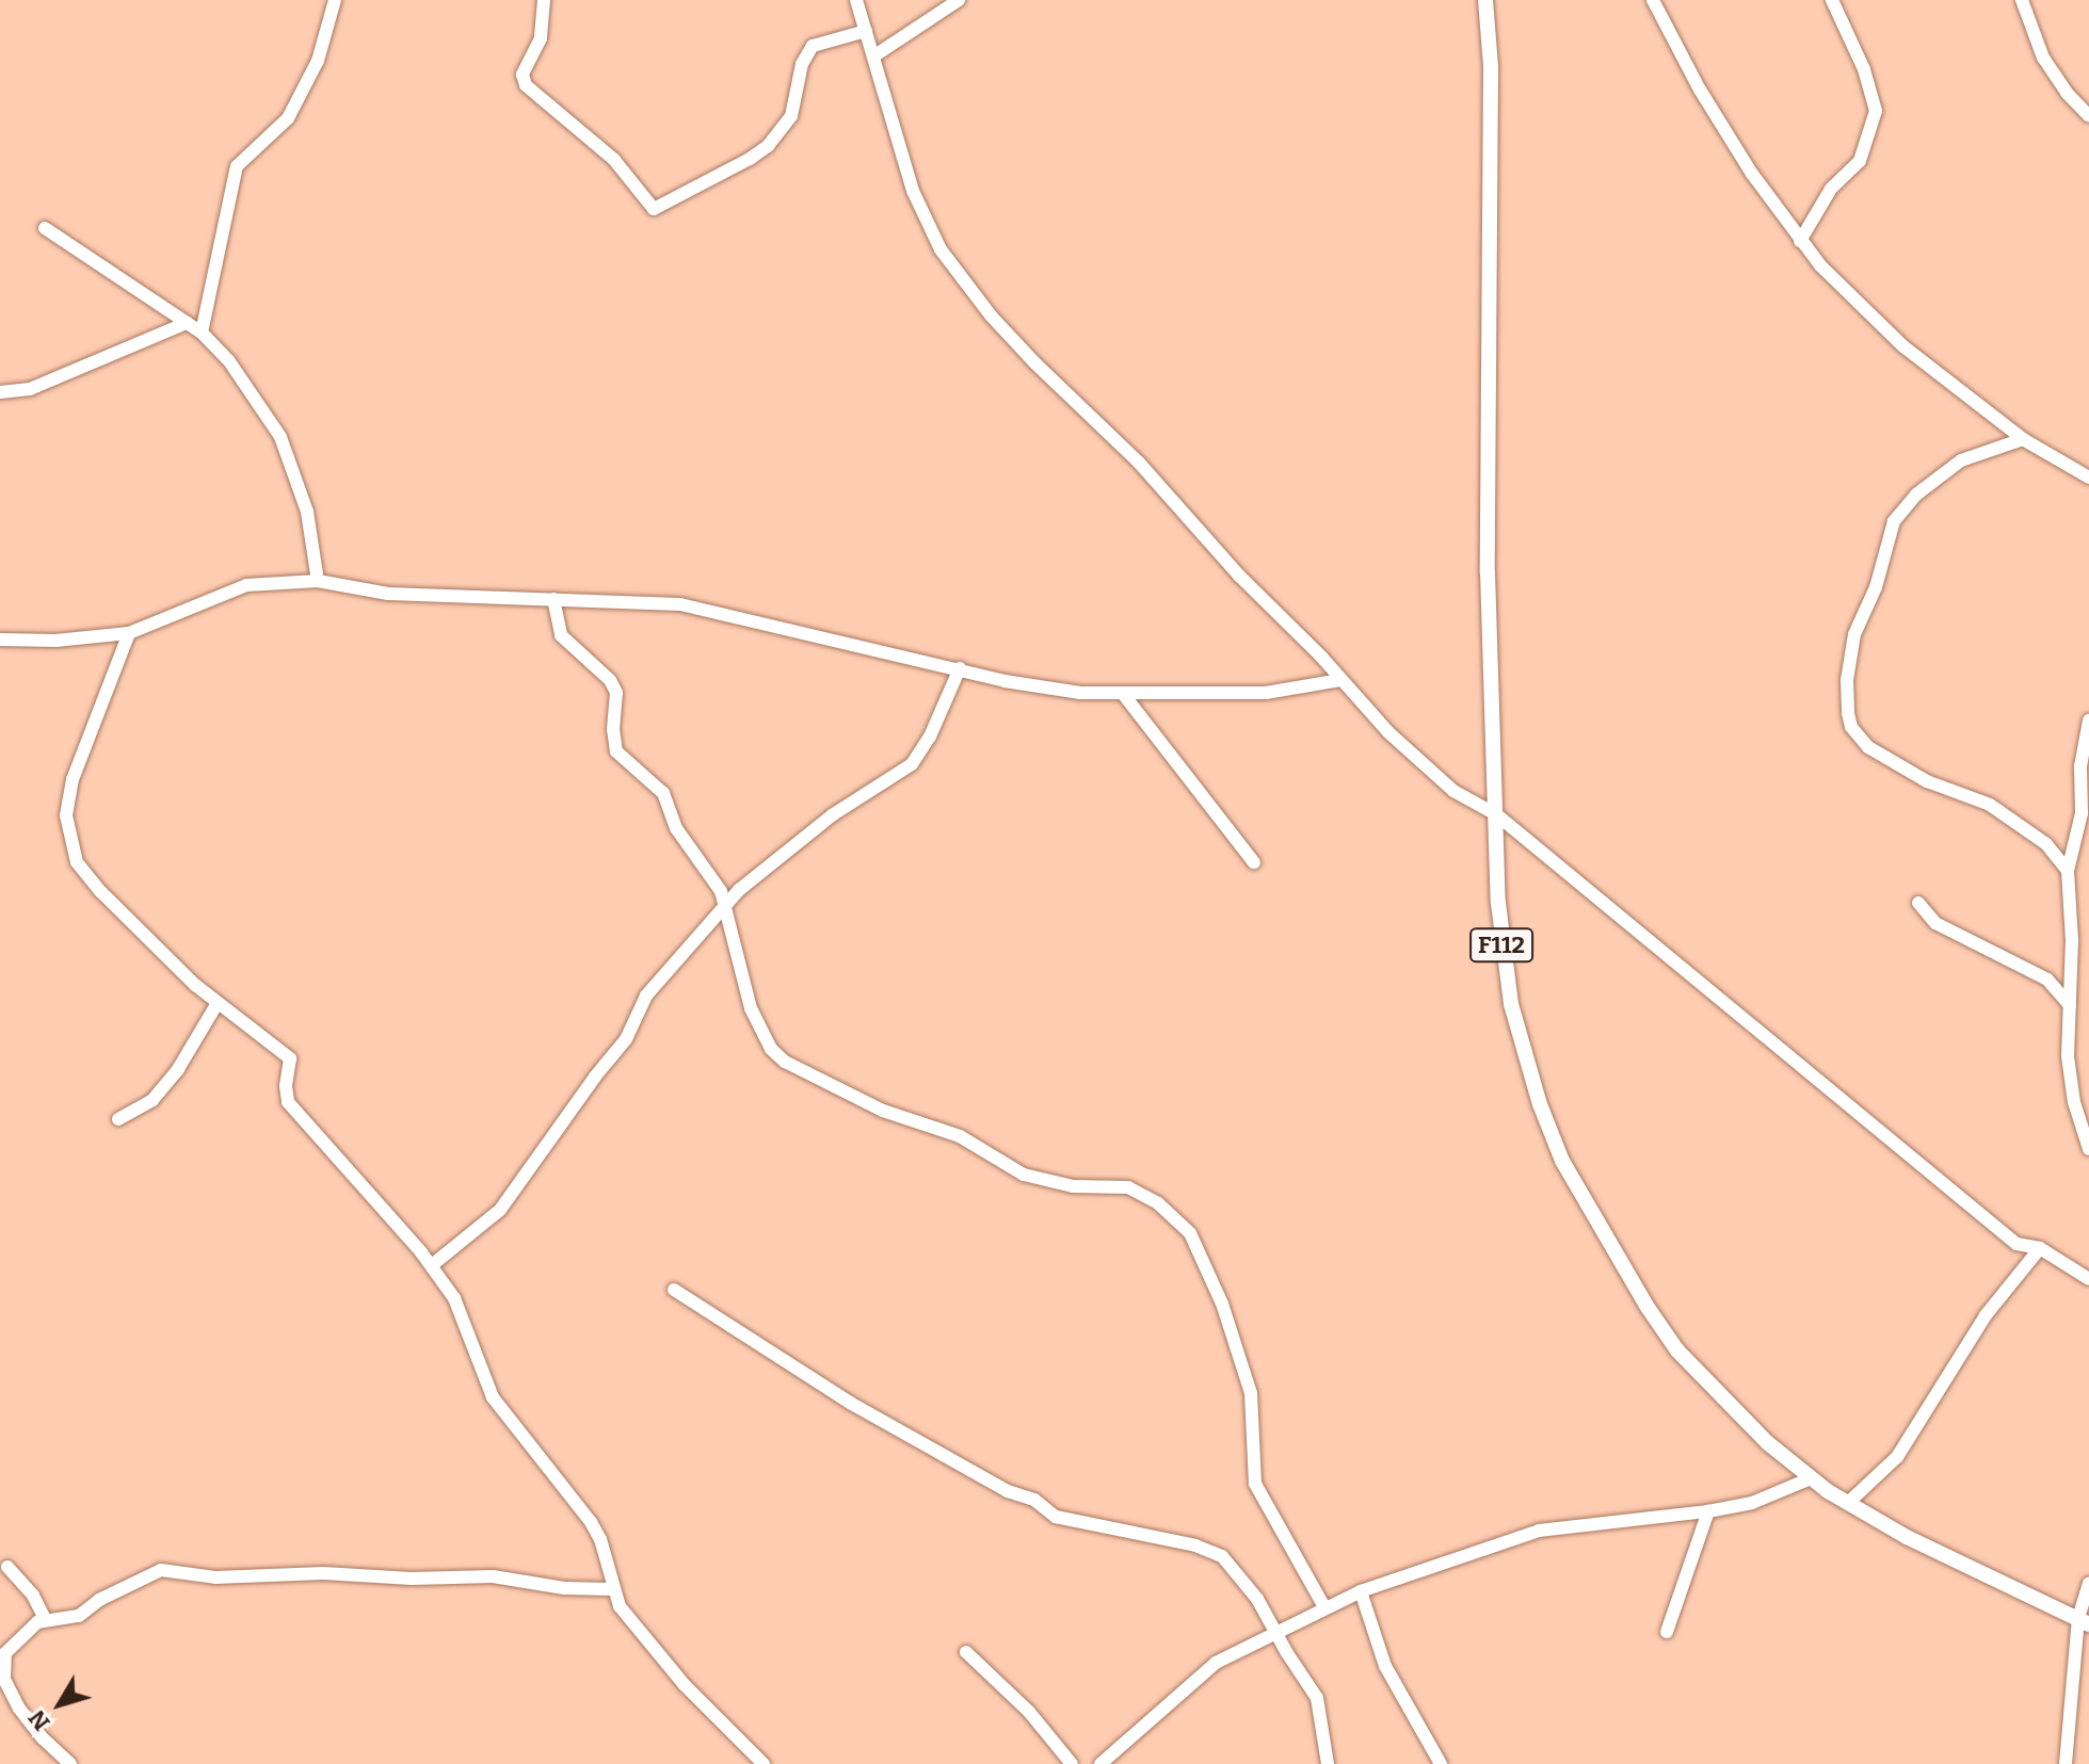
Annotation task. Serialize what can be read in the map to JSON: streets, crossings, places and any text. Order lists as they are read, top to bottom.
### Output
{
  "streets": {
    "main road": ["F112"]
  },
  "north": "bottom left"
}
